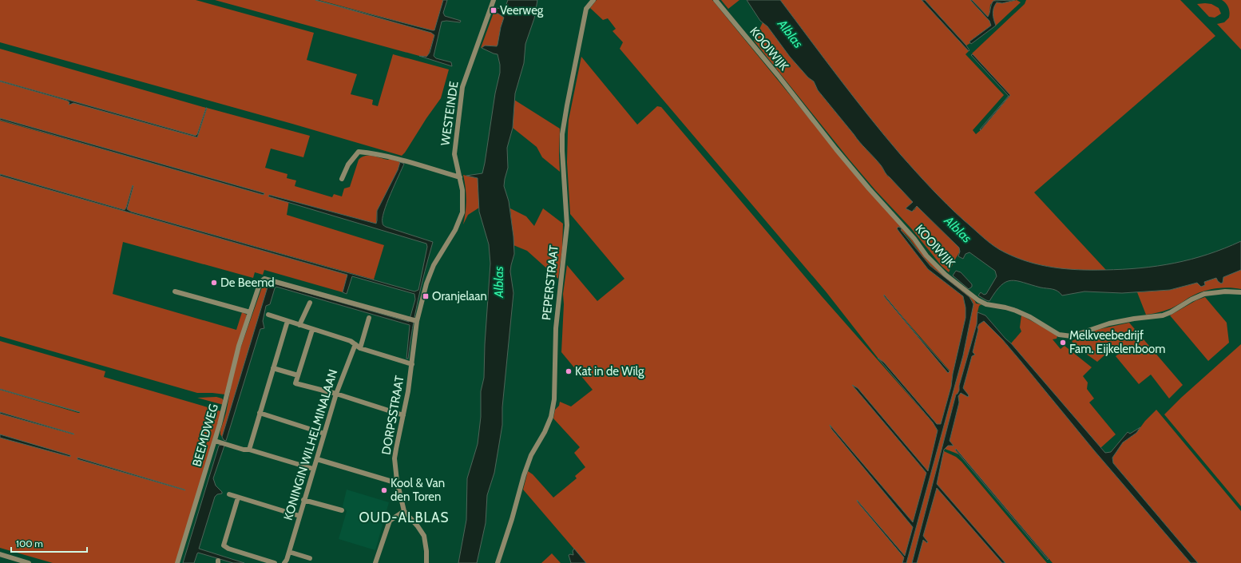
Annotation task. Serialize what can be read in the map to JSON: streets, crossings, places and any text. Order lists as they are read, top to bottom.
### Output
{
  "streets": {
    "street": [
      "KOOIWIJK",
      "WESTEINDE",
      "PEPERSTRAAT",
      "DORPSSTRAAT",
      "BEEMDWEG",
      "KONINGIN WILHELMINALAAN"
    ]
  },
  "crossings": [
    ["WESTEINDE", "DORPSSTRAAT"],
    ["WESTEINDE", "BEEMDWEG"],
    ["DORPSSTRAAT", "BEEMDWEG"]
  ],
  "districts": ["OUD-ALBLAS"],
  "water": ["Alblas"],
  "places": {
    "transit": ["Veerweg", "Oranjelaan"],
    "other": [
      "De Beemd",
      "Melkveebedrijf Fam. Eijkelenboom",
      "Kat in de Wilg",
      "Kool & Van den Toren"
    ]
  },
  "scale_bar": "100 m"
}
